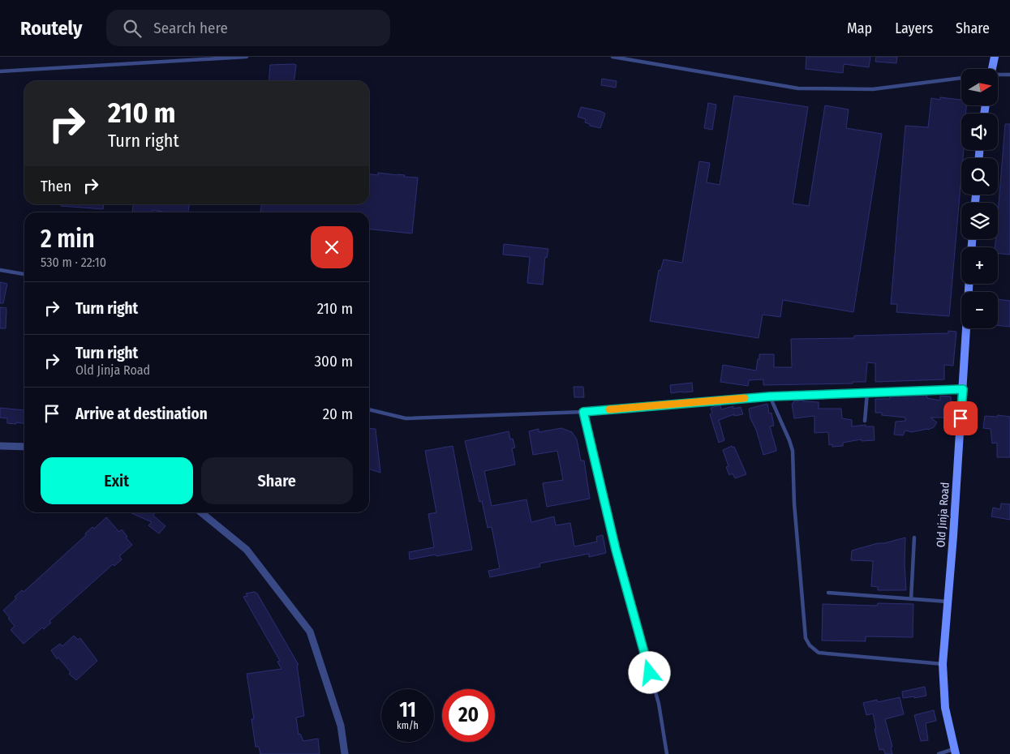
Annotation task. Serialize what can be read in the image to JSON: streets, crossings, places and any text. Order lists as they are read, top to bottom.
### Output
{
  "streets": {
    "main road": ["Old Jinja Road"]
  },
  "north": "right",
  "page": {
    "header": "Routely",
    "search": "Search here",
    "nav": ["Map", "Layers", "Share"],
    "map_buttons": ["+", "−"],
    "turn": ["210 m", "Turn right"],
    "then": "Then",
    "heading": ["2 min", "530 m · 22:10"],
    "list": [
      {
        "name": "Turn right",
        "value": "210 m"
      },
      {
        "name": "Turn right",
        "note": "Old Jinja Road",
        "value": "300 m"
      },
      {
        "name": "Arrive at destination",
        "value": "20 m"
      }
    ],
    "buttons": ["Exit", "Share"],
    "speed": "11 km/h",
    "limit": "20"
  }
}
